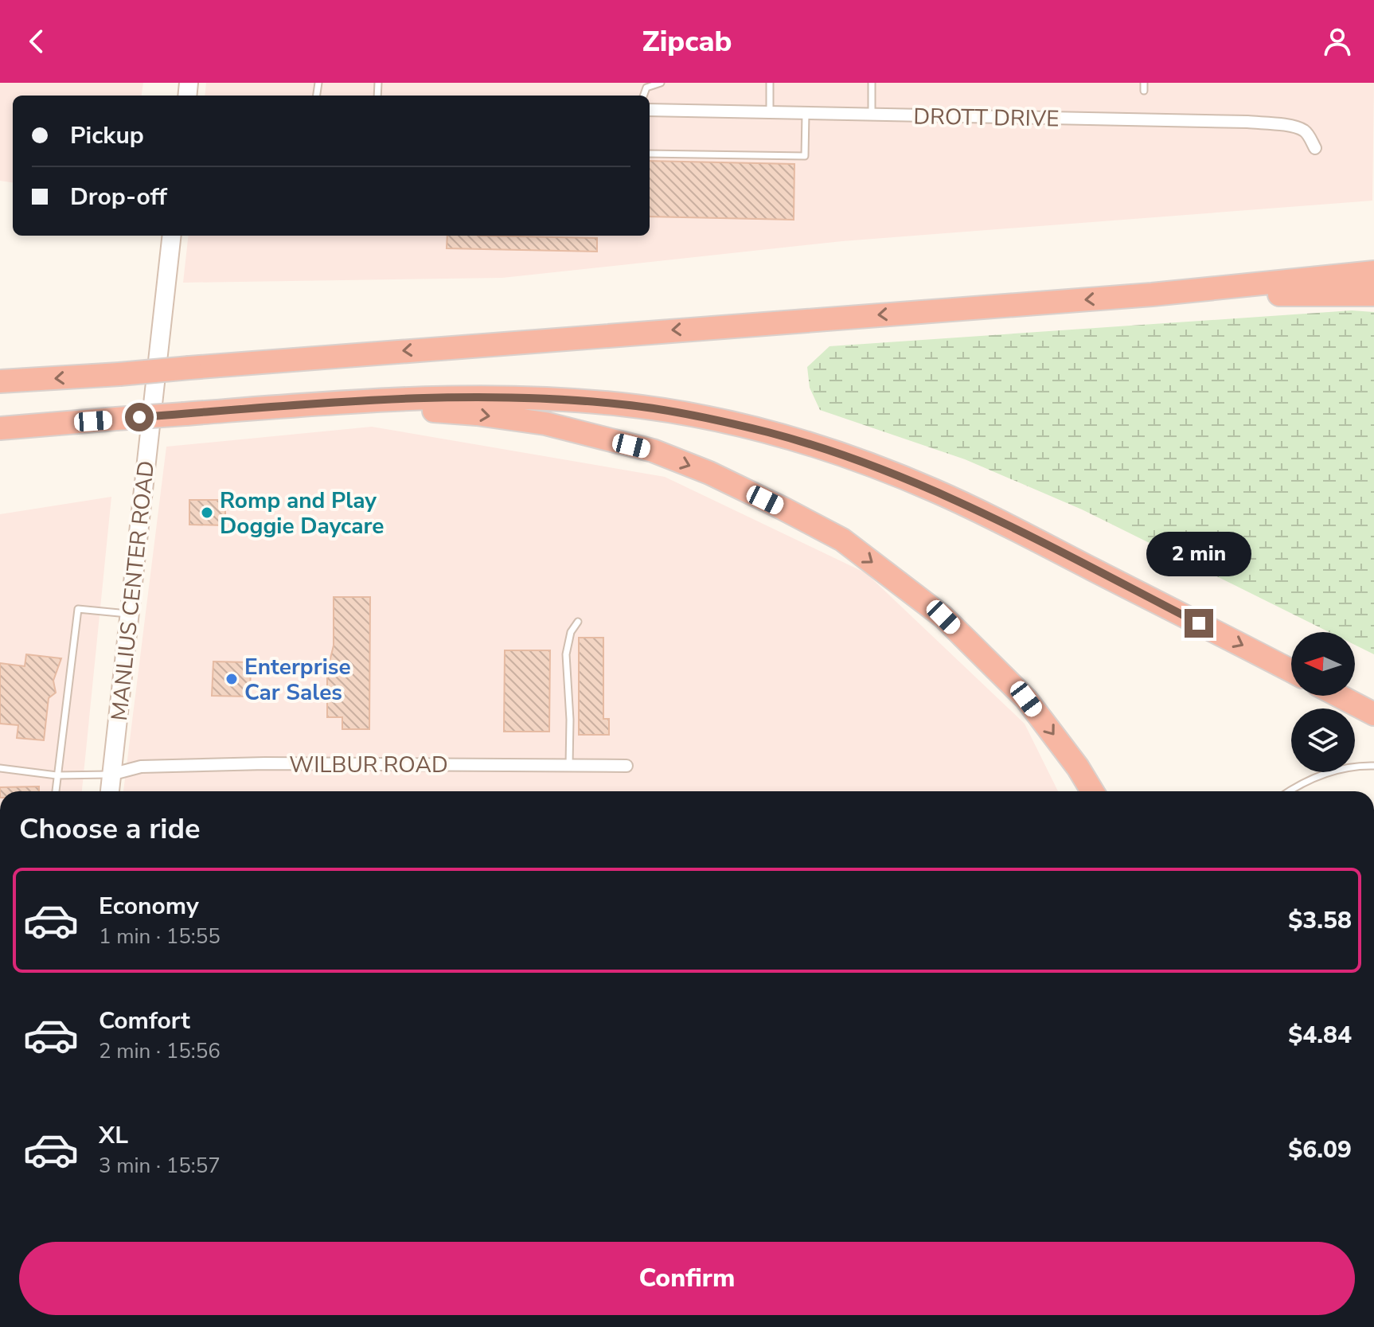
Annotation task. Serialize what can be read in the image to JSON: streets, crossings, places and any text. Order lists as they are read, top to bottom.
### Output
{
  "streets": {
    "main road": ["MANLIUS CENTER ROAD"],
    "street": ["DROTT DRIVE", "WILBUR ROAD"]
  },
  "crossings": [
    ["MANLIUS CENTER ROAD", "WILBUR ROAD"]
  ],
  "places": ["Romp and Play Doggie Daycare", "Enterprise Car Sales"],
  "north": "left",
  "page": {
    "header": "Zipcab",
    "banner": ["Pickup", "Drop-off"],
    "bubble": "2 min",
    "heading": "Choose a ride",
    "list": [
      {
        "name": "Economy",
        "note": "1 min · 15:55",
        "value": "$3.58"
      },
      {
        "name": "Comfort",
        "note": "2 min · 15:56",
        "value": "$4.84"
      },
      {
        "name": "XL",
        "note": "3 min · 15:57",
        "value": "$6.09"
      }
    ],
    "buttons": "Confirm"
  }
}
